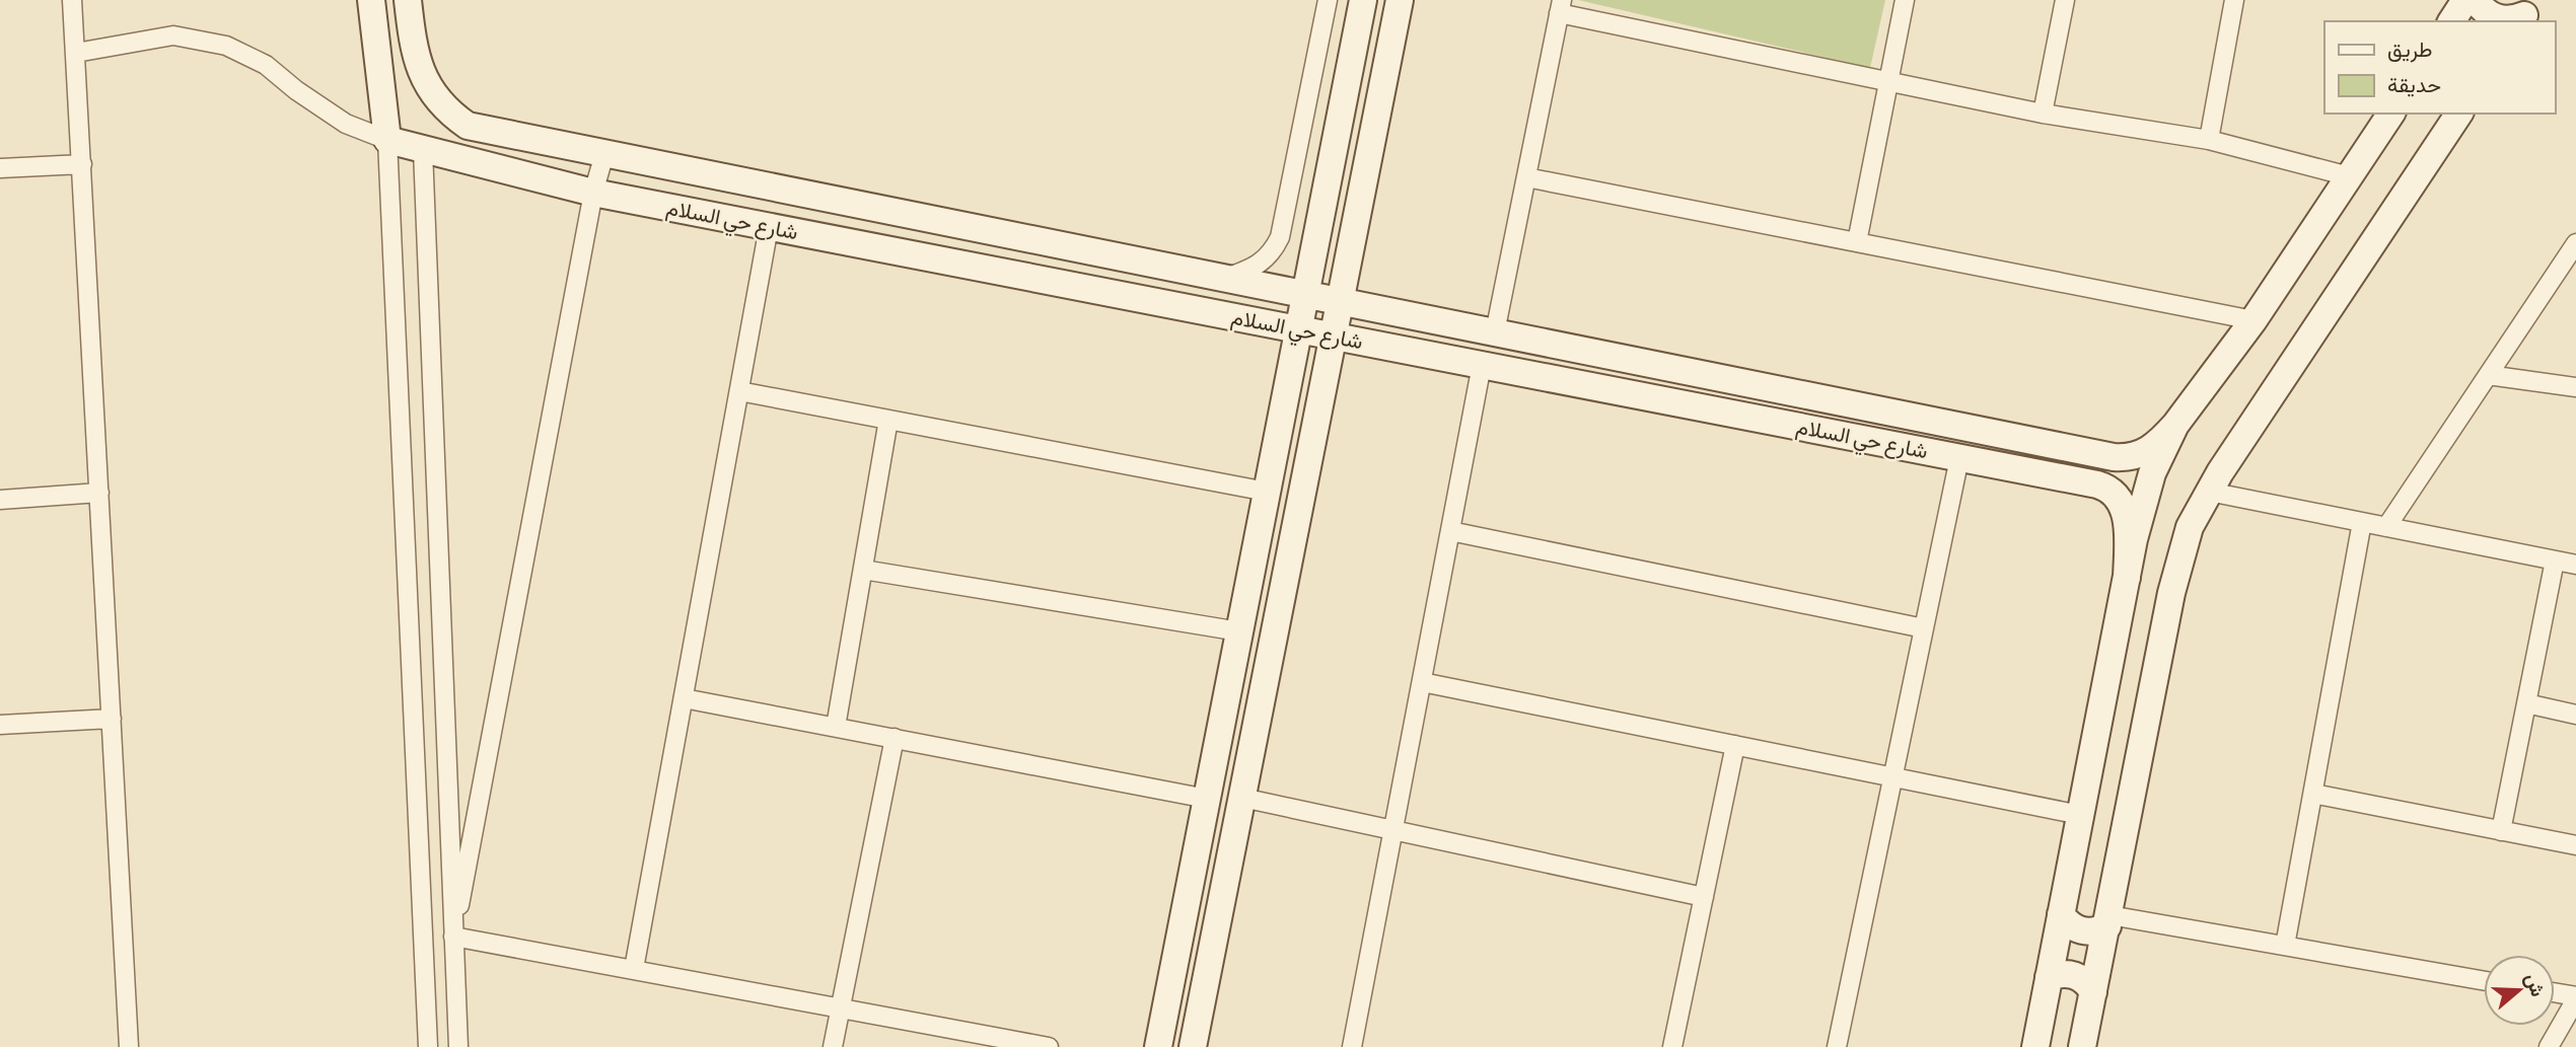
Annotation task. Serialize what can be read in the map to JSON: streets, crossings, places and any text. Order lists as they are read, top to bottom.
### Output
{
  "streets": {
    "main road": ["شارع حي السلام"]
  },
  "legend": ["طريق", "حديقة"],
  "north": "right"
}
